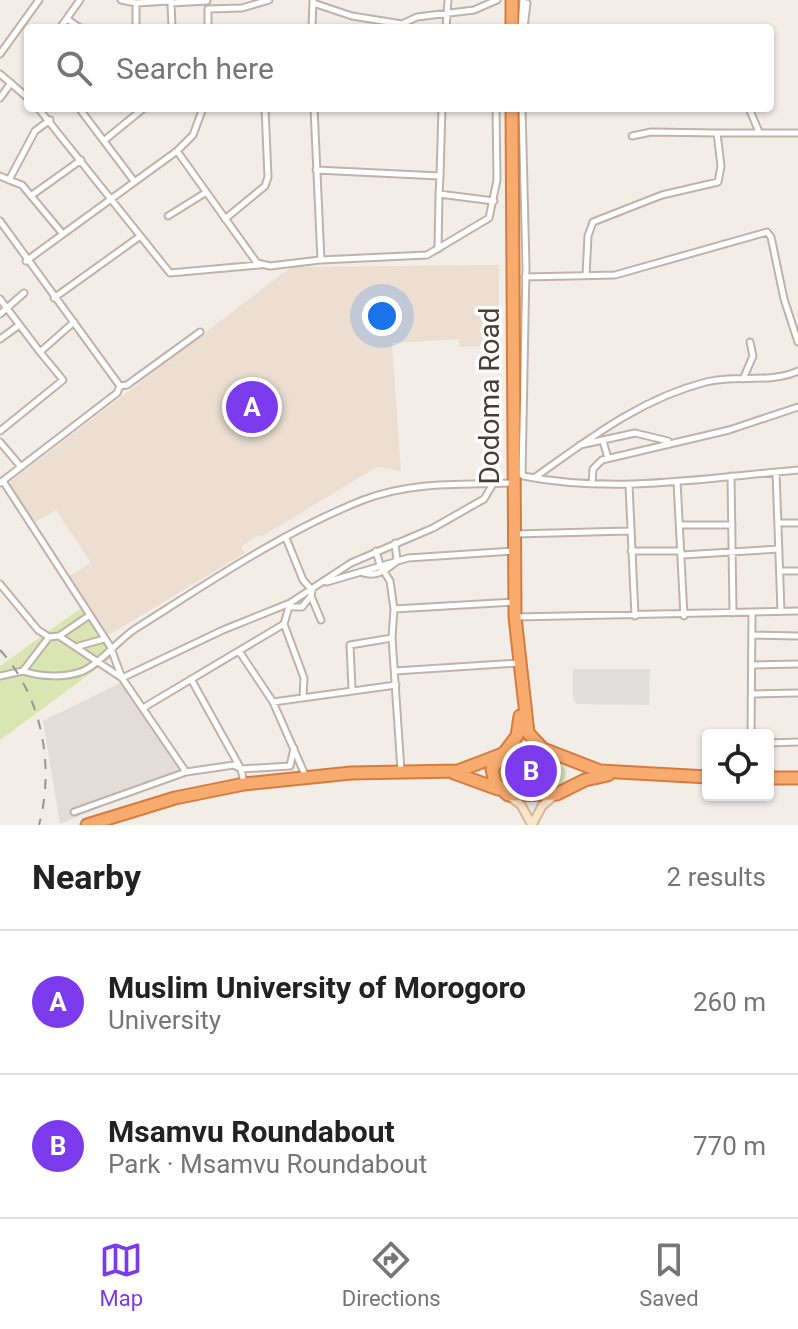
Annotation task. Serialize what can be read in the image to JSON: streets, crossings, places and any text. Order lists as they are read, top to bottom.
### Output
{
  "streets": {
    "highway": ["Dodoma Road"]
  },
  "page": {
    "search": "Search here",
    "pins": ["A", "B"],
    "heading": ["Nearby", "2 results"],
    "list": [
      {
        "mark": "A",
        "name": "Muslim University of Morogoro",
        "note": "University",
        "value": "260 m"
      },
      {
        "mark": "B",
        "name": "Msamvu Roundabout",
        "note": "Park · Msamvu Roundabout",
        "value": "770 m"
      }
    ],
    "nav": ["Map", "Directions", "Saved"]
  }
}
